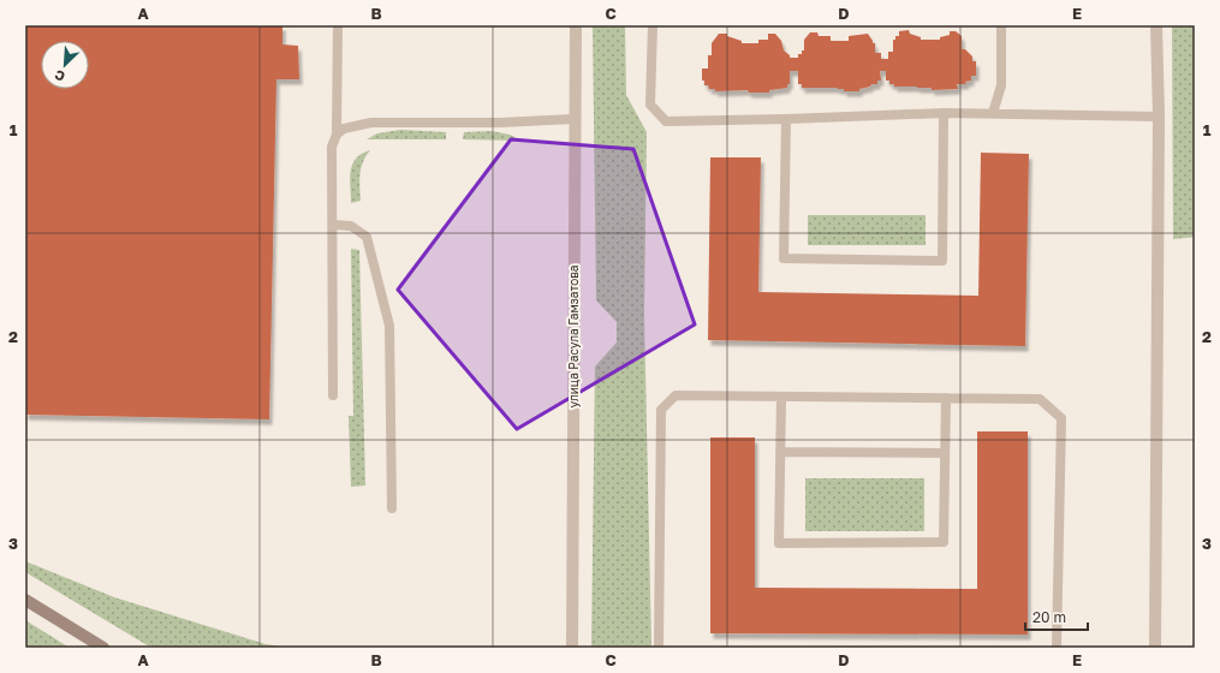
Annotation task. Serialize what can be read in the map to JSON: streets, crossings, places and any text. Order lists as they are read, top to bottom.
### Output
{
  "streets": {
    "street": ["улица Расула Гамзатова"]
  },
  "scale_bar": "20 m",
  "north": "bottom left",
  "grid": {
    "columns": [
      "A",
      "B",
      "C",
      "D",
      "E"
    ],
    "rows": ["1", "2", "3"]
  }
}
